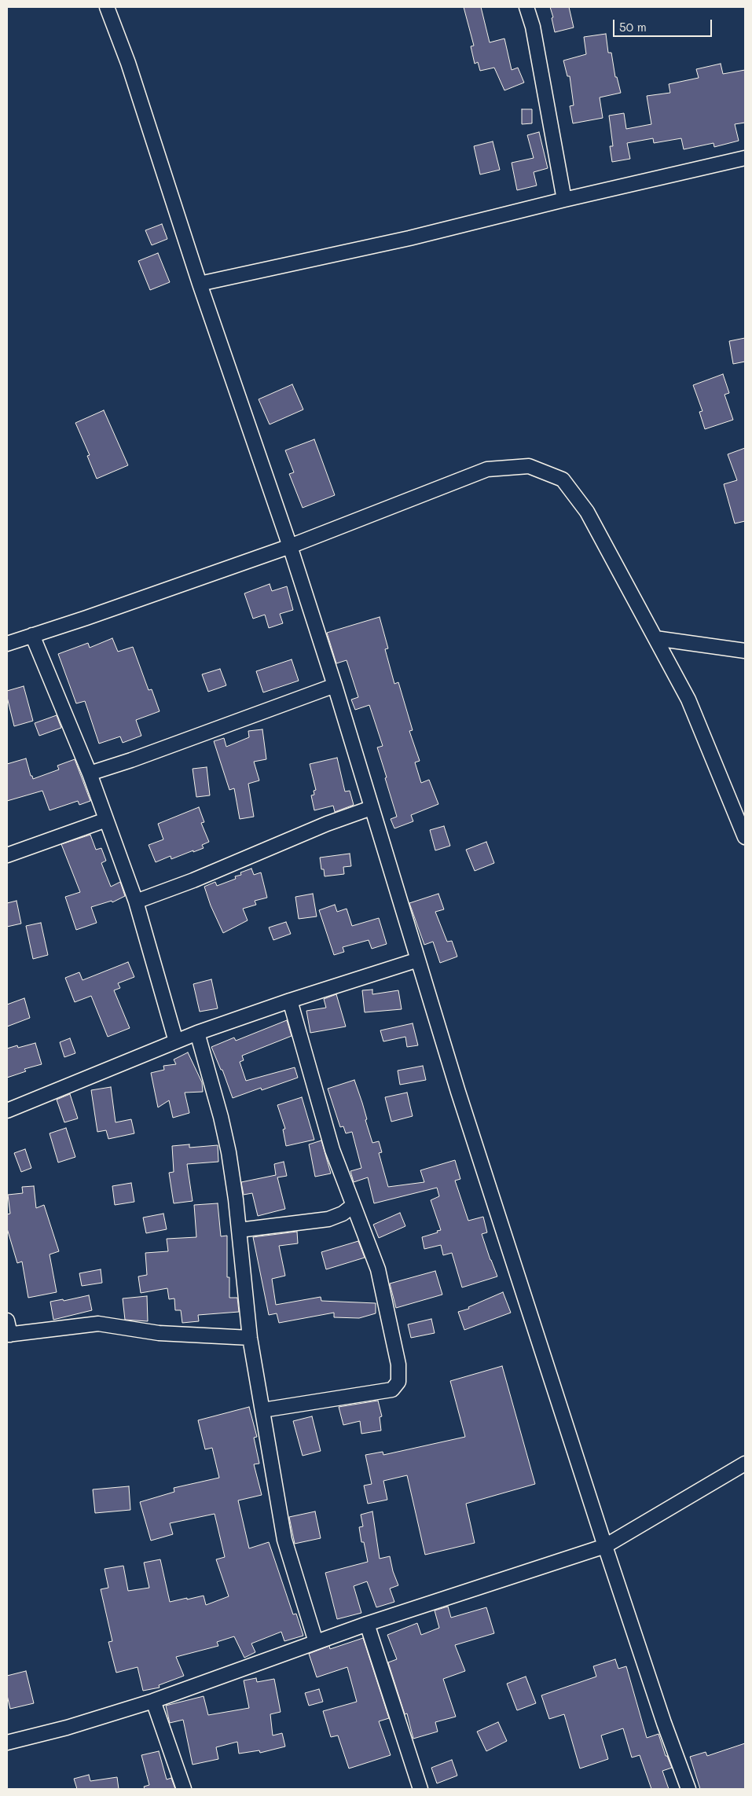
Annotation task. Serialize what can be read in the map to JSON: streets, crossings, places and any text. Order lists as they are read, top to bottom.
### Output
{
  "scale_bar": "50 m"
}
